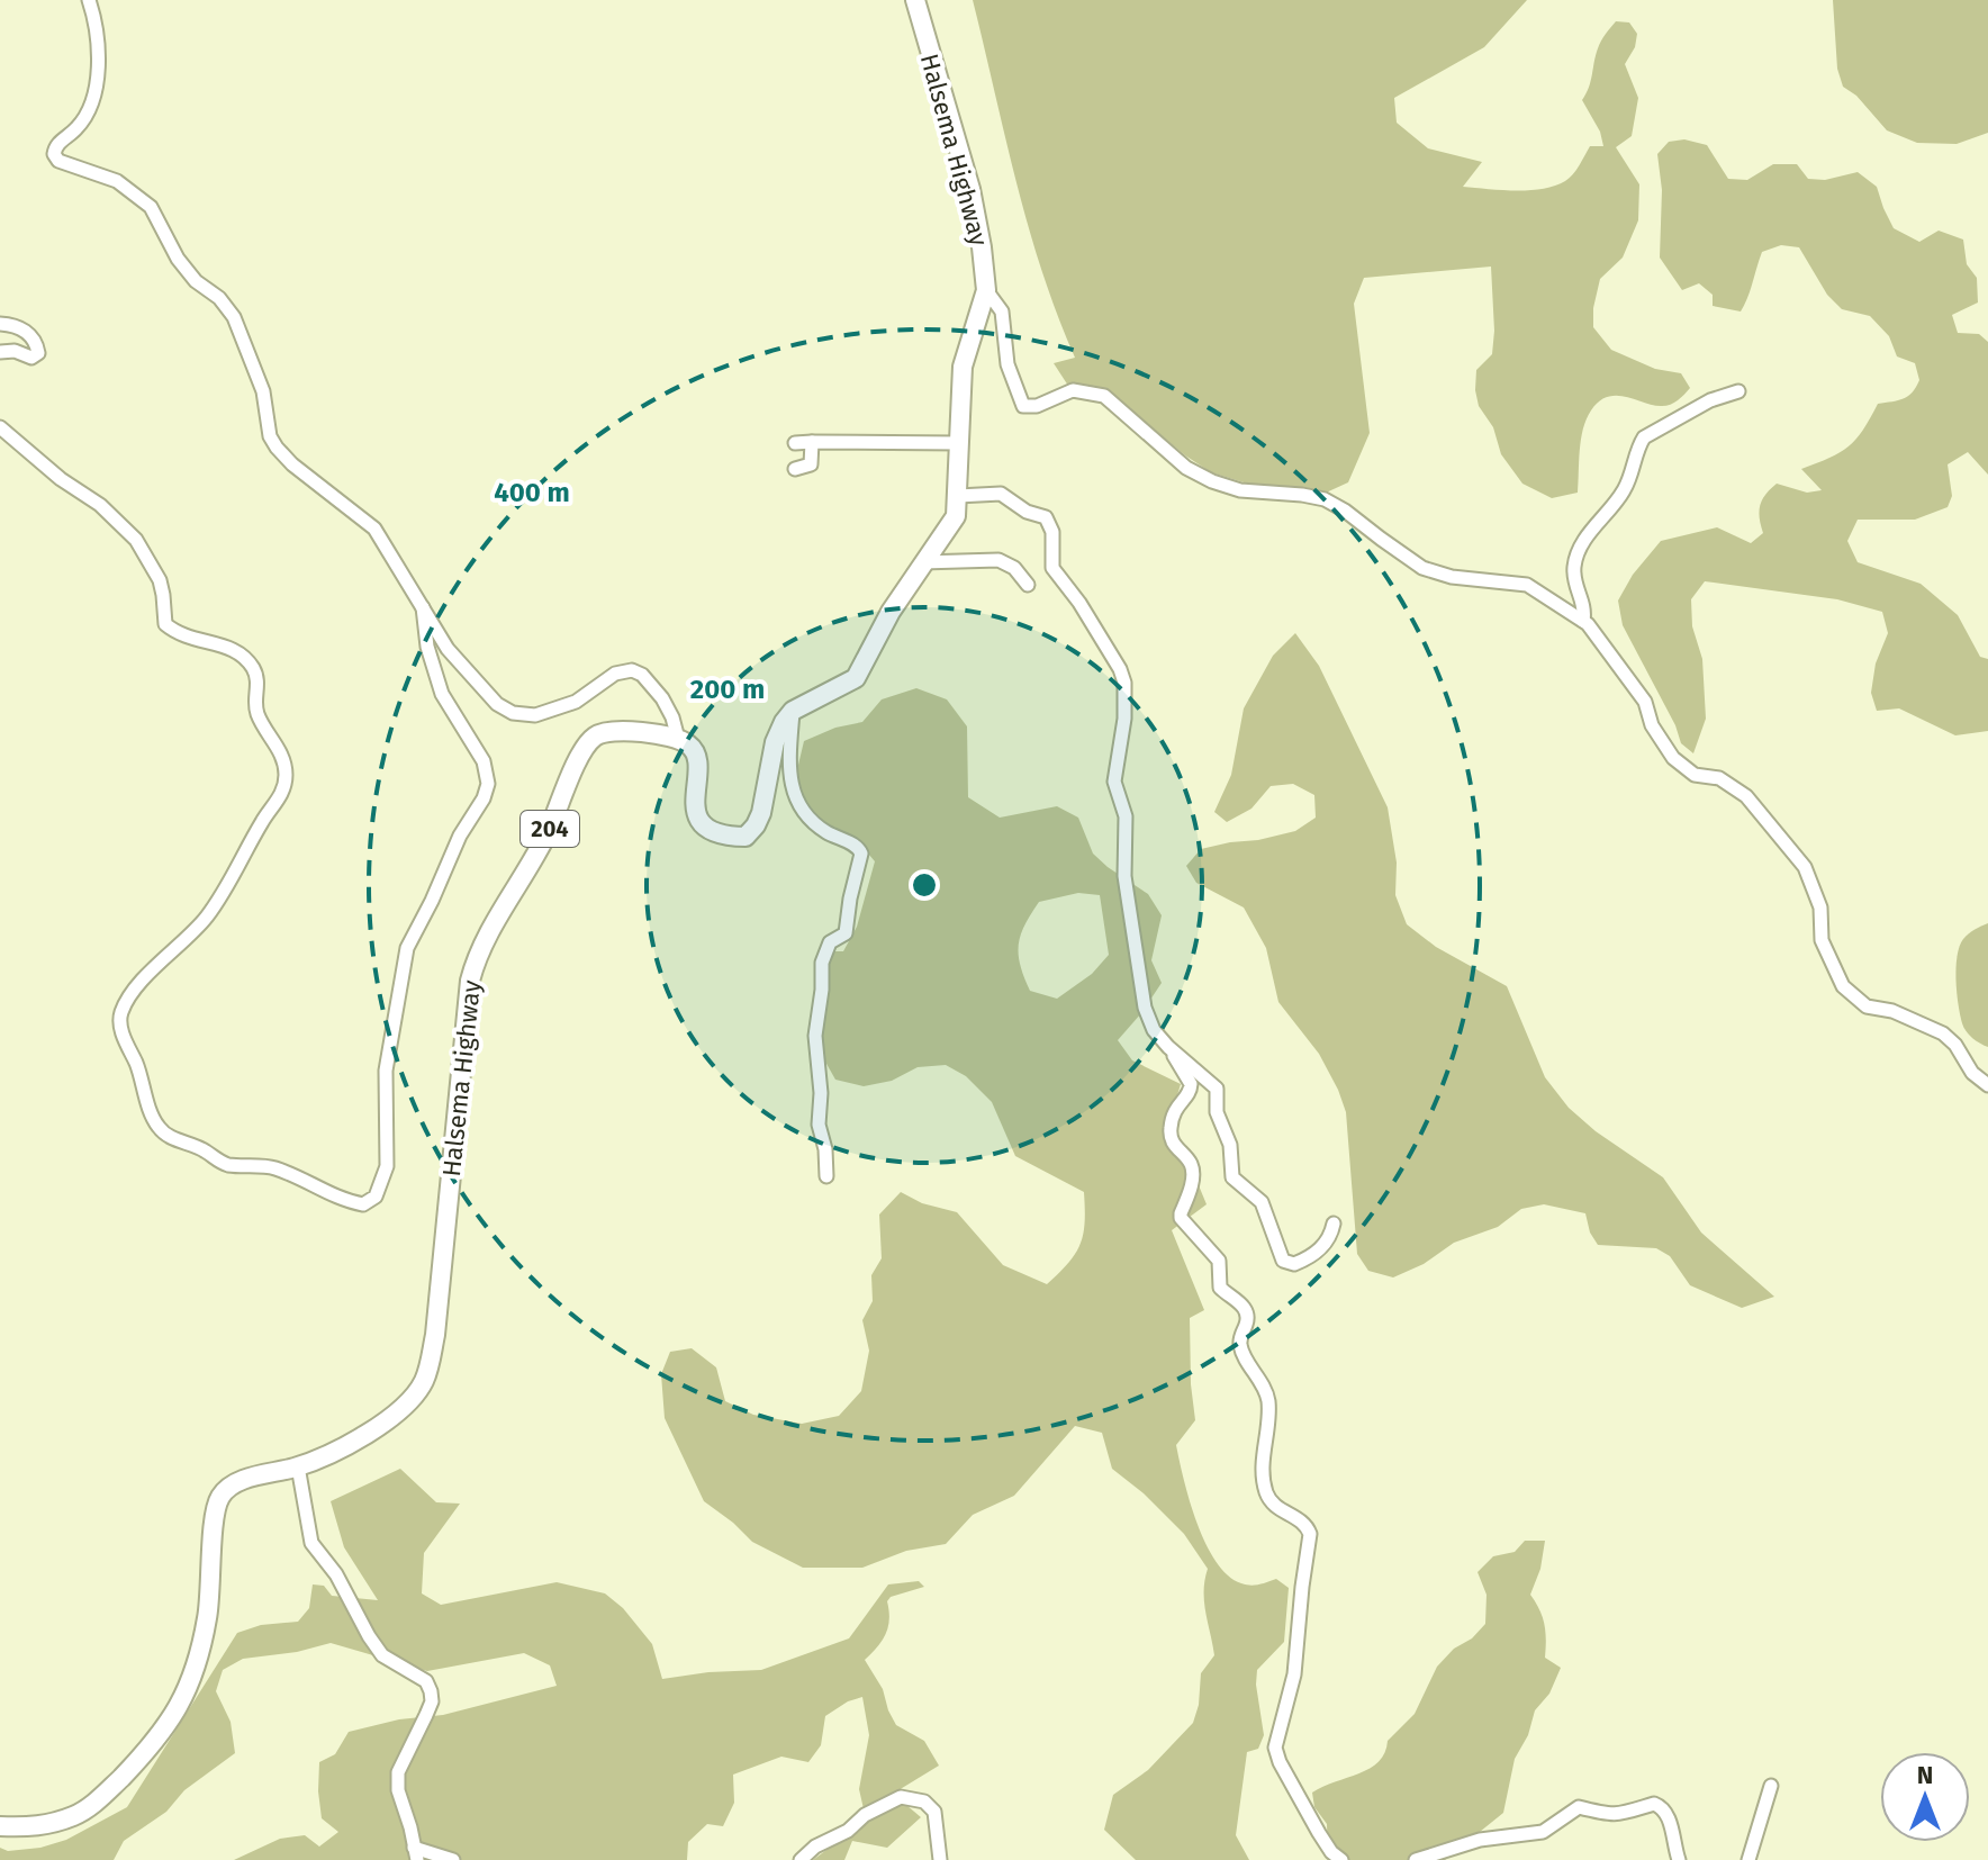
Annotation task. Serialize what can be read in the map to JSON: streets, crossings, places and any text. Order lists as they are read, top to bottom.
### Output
{
  "streets": {
    "highway": ["Halsema Highway", "204"]
  },
  "north": "top",
  "rings": ["400 m", "200 m"]
}
